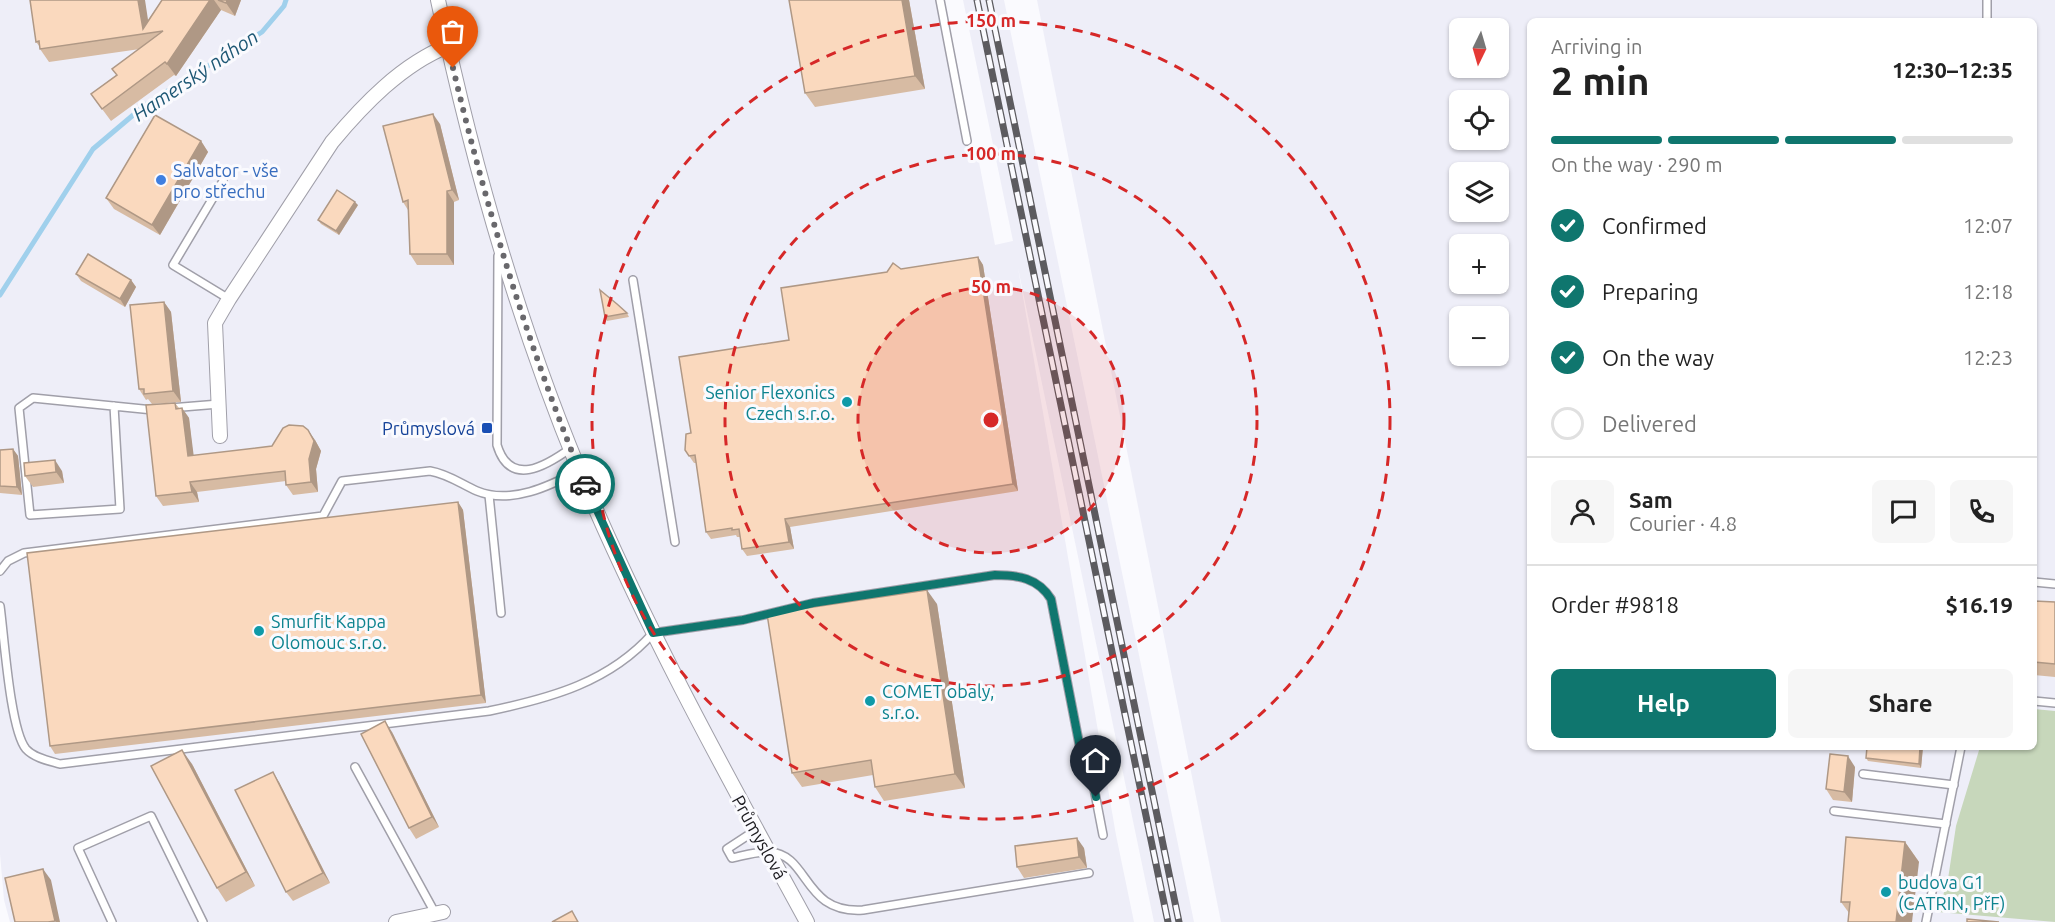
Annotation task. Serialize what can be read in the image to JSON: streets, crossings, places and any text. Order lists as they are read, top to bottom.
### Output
{
  "streets": {
    "street": ["Průmyslová"]
  },
  "water": ["Hamerský náhon"],
  "places": {
    "other": [
      "Salvator - vše pro střechu",
      "Senior Flexonics Czech s.r.o.",
      "Smurfit Kappa Olomouc s.r.o.",
      "COMET obaly, s.r.o.",
      "budova G1 (CATRIN, PřF)"
    ],
    "transit": ["Průmyslová"]
  },
  "north": "bottom",
  "page": {
    "map_buttons": ["+", "−"],
    "heading": ["2 min", "Arriving in", "12:30–12:35"],
    "panel": [
      "Sam",
      "Courier · 4.8",
      "Order #9818",
      "$16.19"
    ],
    "bar": "On the way · 290 m",
    "list": [
      ["Confirmed", "12:07"],
      ["Preparing", "12:18"],
      ["On the way", "12:23"],
      "Delivered"
    ],
    "buttons": ["Help", "Share"]
  },
  "rings": ["150 m", "100 m", "50 m"]
}
